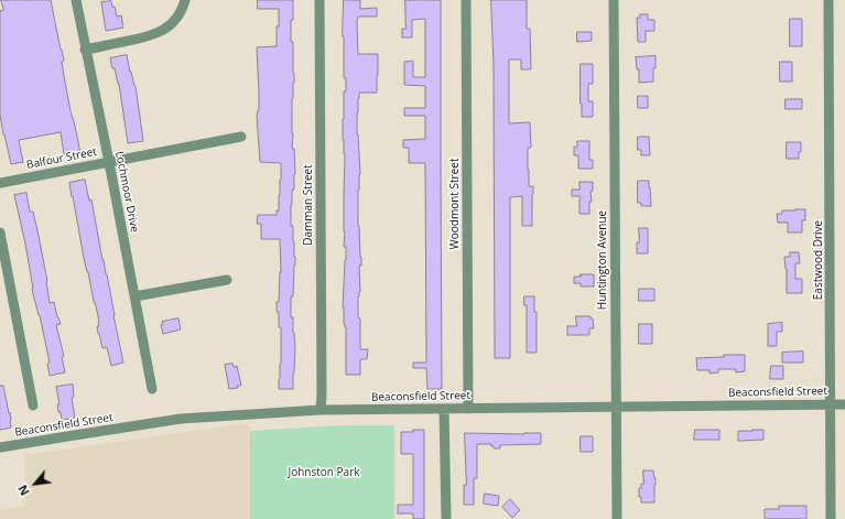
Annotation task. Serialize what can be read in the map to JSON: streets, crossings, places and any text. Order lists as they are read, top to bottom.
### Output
{
  "streets": {
    "street": [
      "Balfour Street",
      "Lochmoor Drive",
      "Woodmont Street",
      "Damman Street",
      "Huntington Avenue",
      "Eastwood Drive",
      "Beaconsfield Street"
    ]
  },
  "crossings": [
    ["Balfour Street", "Lochmoor Drive"],
    ["Woodmont Street", "Beaconsfield Street"],
    ["Damman Street", "Beaconsfield Street"],
    ["Huntington Avenue", "Beaconsfield Street"],
    ["Eastwood Drive", "Beaconsfield Street"]
  ],
  "parks": ["Johnston Park"],
  "north": "bottom left"
}
